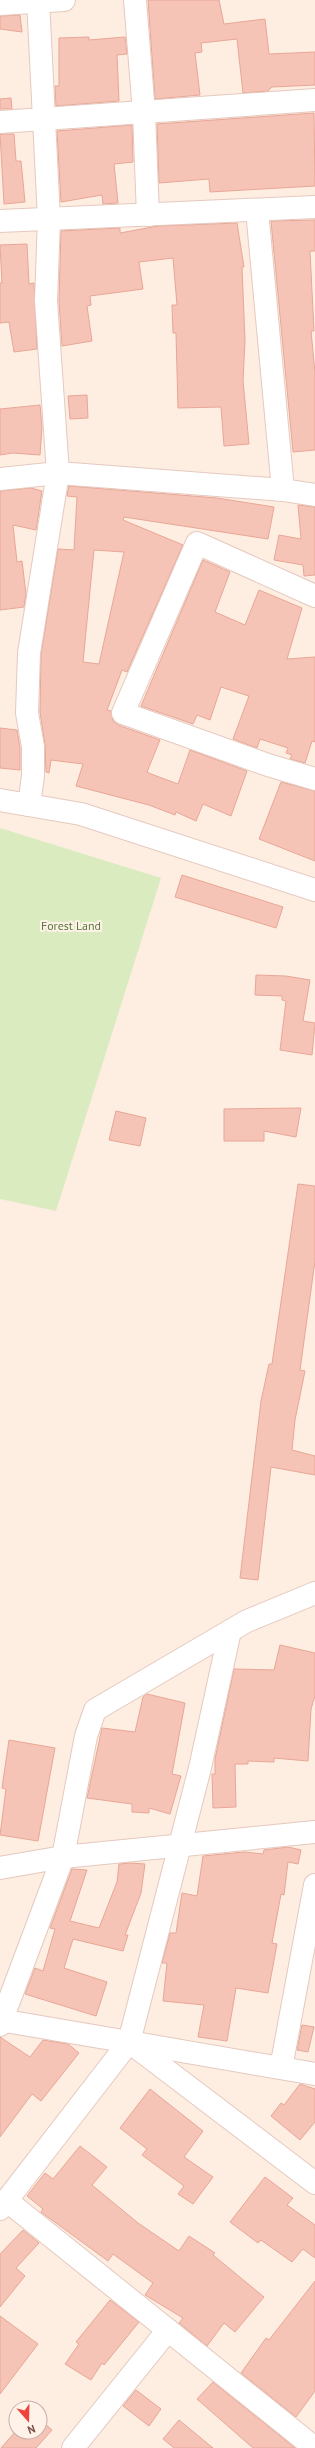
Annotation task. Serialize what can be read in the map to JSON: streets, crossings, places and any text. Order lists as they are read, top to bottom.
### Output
{
  "parks": ["Forest Land"],
  "north": "bottom"
}
